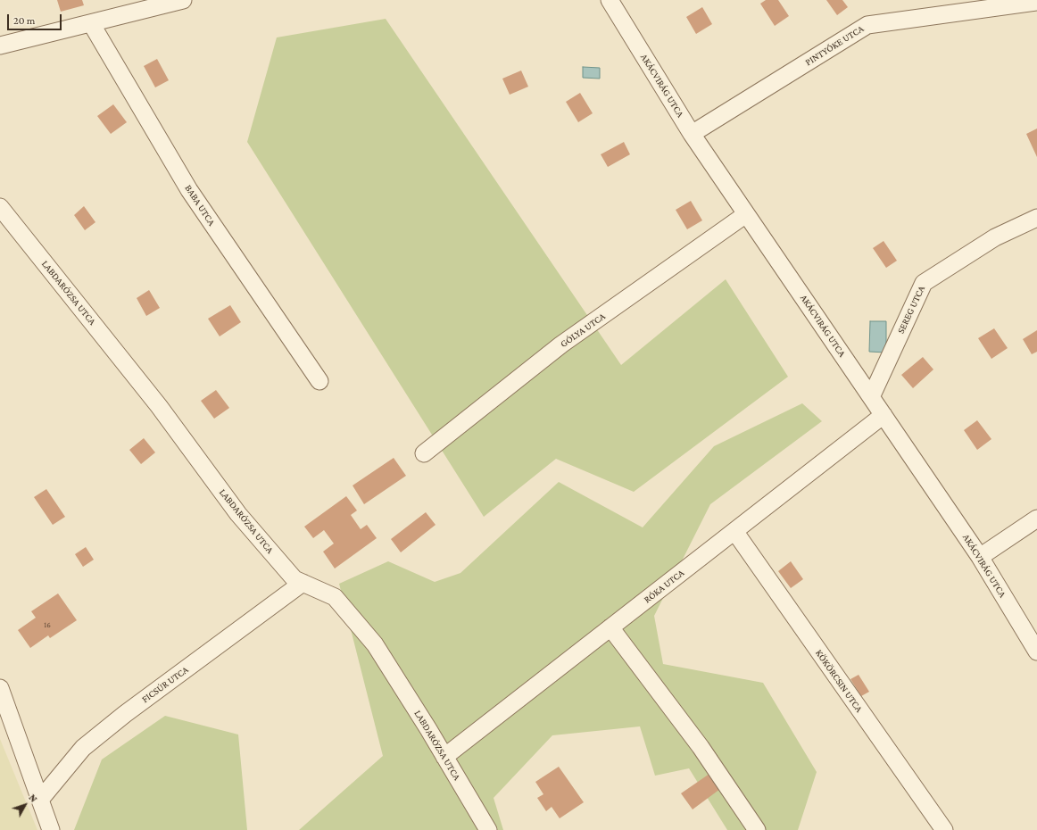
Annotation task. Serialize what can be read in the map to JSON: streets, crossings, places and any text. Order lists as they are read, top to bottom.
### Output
{
  "streets": {
    "street": [
      "PINTYŐKE UTCA",
      "AKÁCVIRÁG UTCA",
      "BABA UTCA",
      "LABDARÓZSA UTCA",
      "SEREG UTCA",
      "GÓLYA UTCA",
      "RÓKA UTCA",
      "KÖKÖRCSIN UTCA",
      "FICSÚR UTCA"
    ]
  },
  "crossings": [
    ["PINTYŐKE UTCA", "AKÁCVIRÁG UTCA"],
    ["AKÁCVIRÁG UTCA", "SEREG UTCA"],
    ["AKÁCVIRÁG UTCA", "GÓLYA UTCA"],
    ["AKÁCVIRÁG UTCA", "RÓKA UTCA"],
    ["LABDARÓZSA UTCA", "RÓKA UTCA"],
    ["LABDARÓZSA UTCA", "FICSÚR UTCA"],
    ["RÓKA UTCA", "KÖKÖRCSIN UTCA"]
  ],
  "house_numbers": ["16"],
  "scale_bar": "20 m",
  "north": "top right"
}
